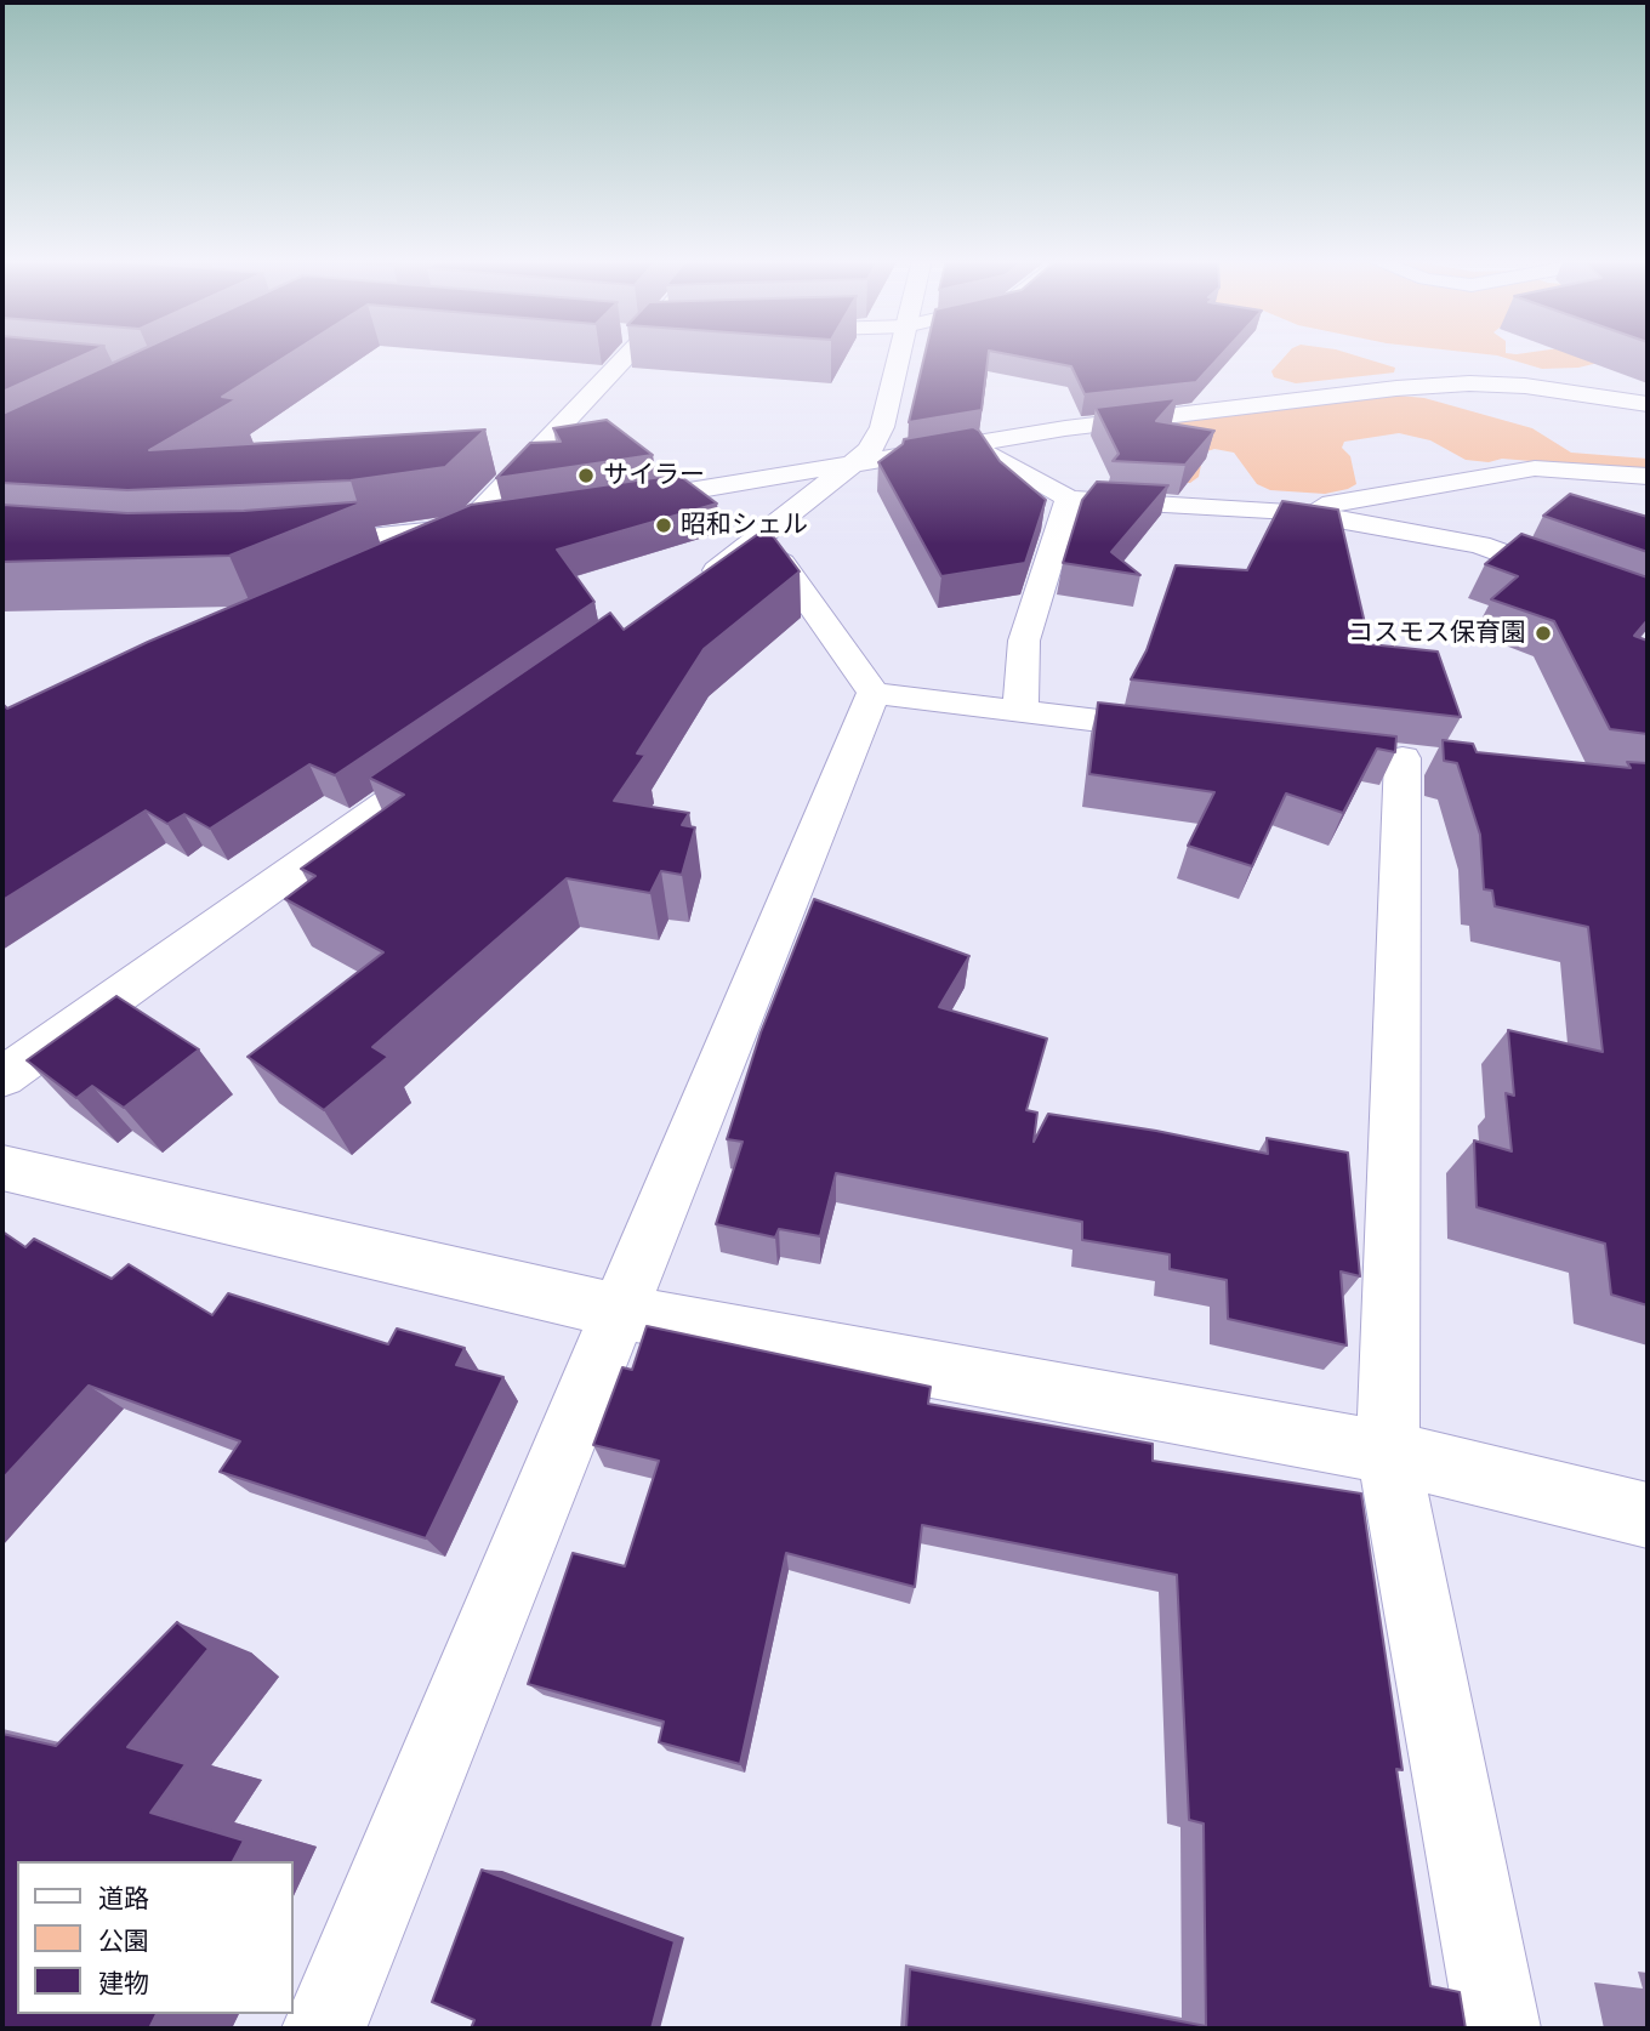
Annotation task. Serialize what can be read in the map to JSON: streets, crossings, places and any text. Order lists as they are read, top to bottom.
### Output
{
  "places": ["サイラー", "昭和シェル", "コスモス保育園"],
  "legend": ["道路", "公園", "建物"]
}
